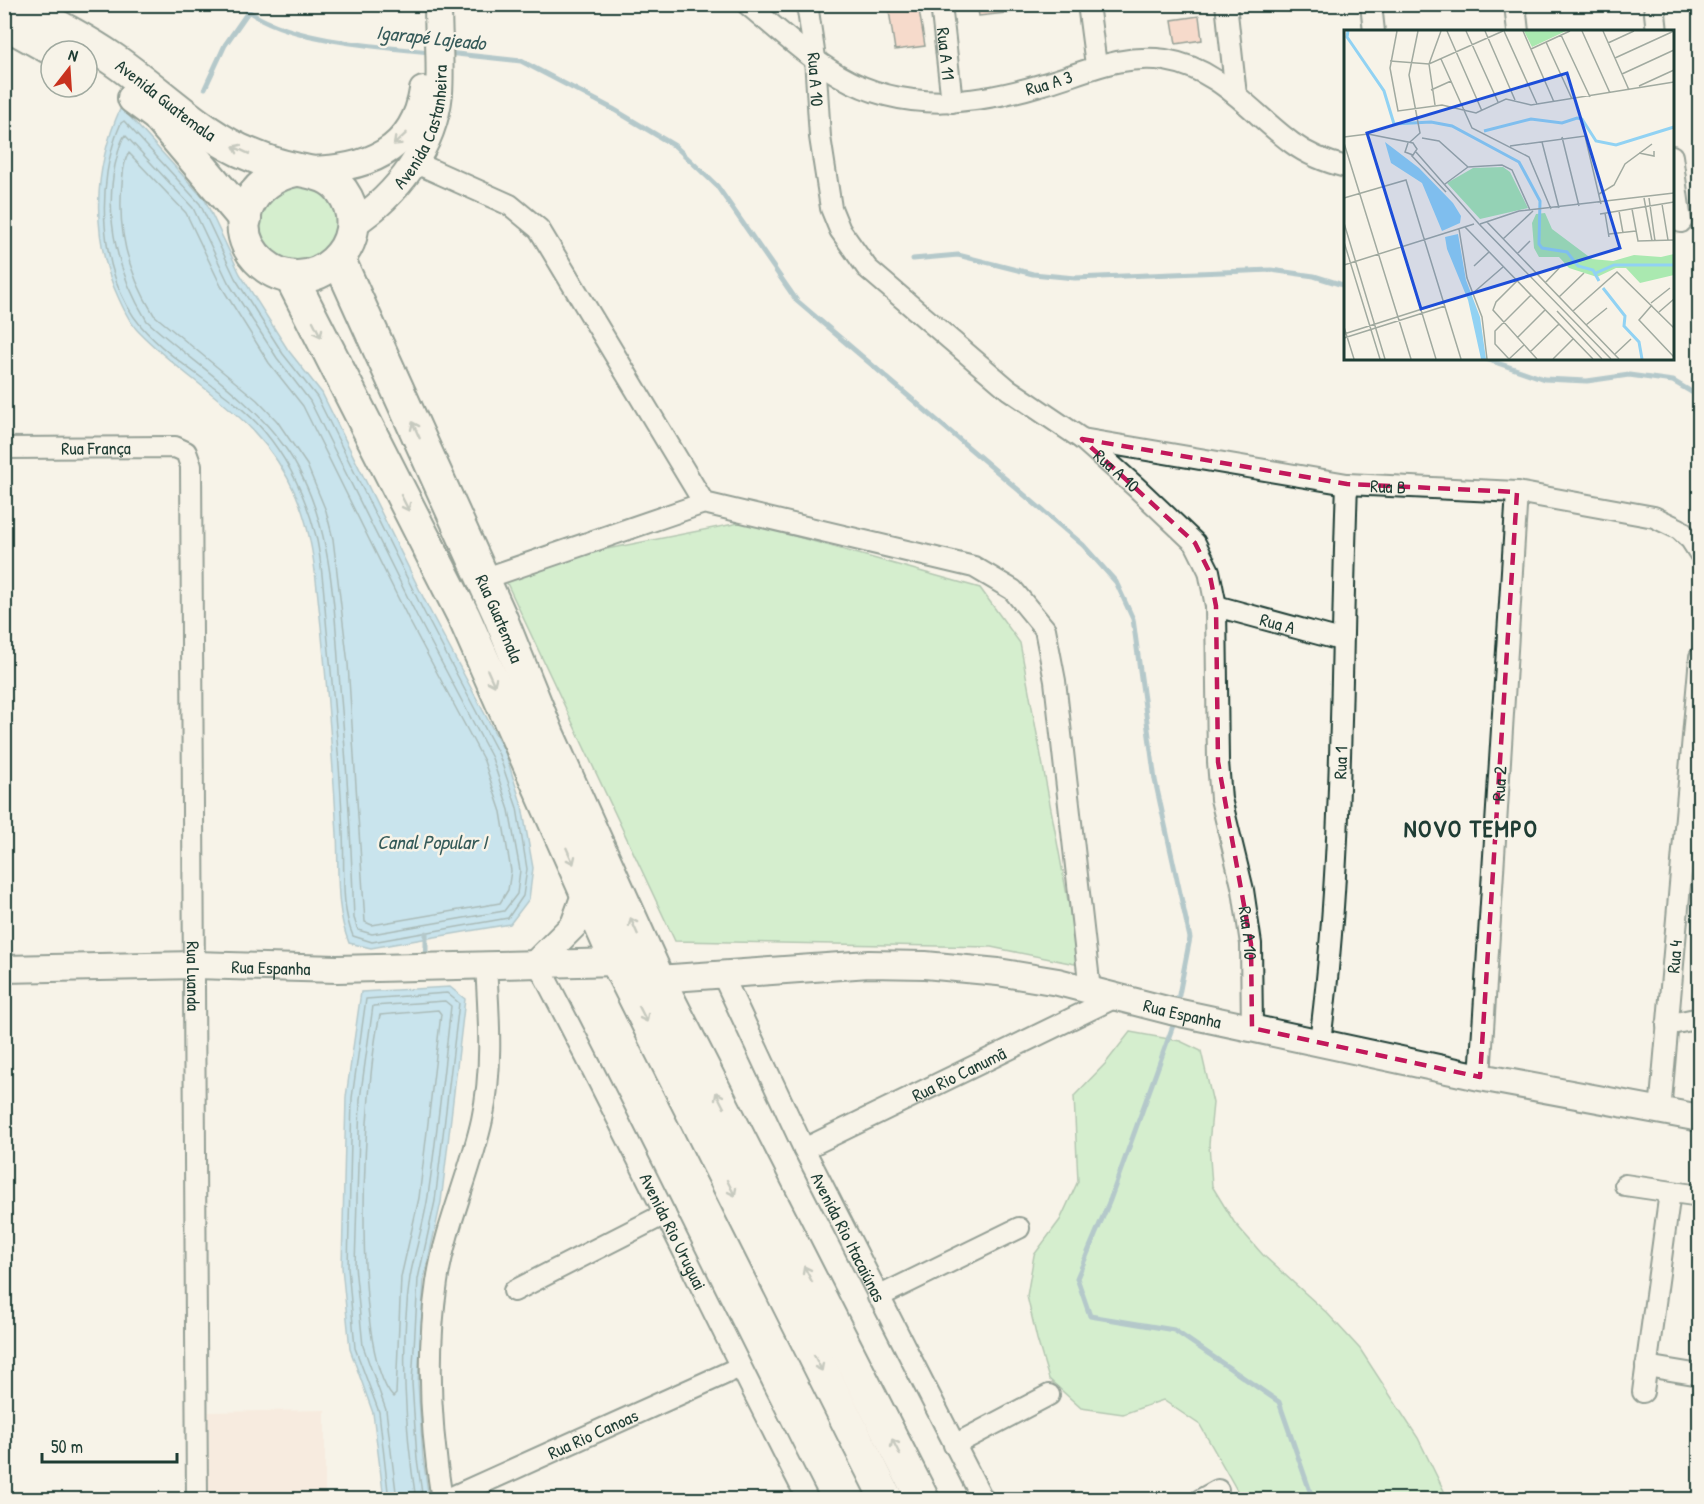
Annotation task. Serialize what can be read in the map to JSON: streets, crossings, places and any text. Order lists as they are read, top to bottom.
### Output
{
  "streets": {
    "main road": ["Avenida Guatemala", "Rua Guatemala"],
    "street": [
      "Rua A 11",
      "Rua A 10",
      "Rua A 3",
      "Avenida Castanheira",
      "Rua França",
      "Rua B",
      "Rua A",
      "Rua 1",
      "Rua 2",
      "Rua 4",
      "Rua Espanha",
      "Rua Luanda",
      "Rua Rio Canumã",
      "Avenida Rio Uruguai",
      "Avenida Rio Itacaiúnas",
      "Rua Rio Canoas"
    ]
  },
  "crossings": [
    ["Rua A 11", "Rua A 3"],
    ["Rua A 10", "Rua A 3"],
    ["Rua A 10", "Rua B"],
    ["Rua A 10", "Rua A"],
    ["Rua A 10", "Rua Espanha"],
    ["Avenida Guatemala", "Avenida Castanheira"],
    ["Avenida Guatemala", "Rua Guatemala"],
    ["Avenida Castanheira", "Rua Guatemala"],
    ["Rua França", "Rua Luanda"],
    ["Rua B", "Rua 1"],
    ["Rua B", "Rua 2"],
    ["Rua Guatemala", "Rua Espanha"],
    ["Rua A", "Rua 1"],
    ["Rua 1", "Rua Espanha"],
    ["Rua 2", "Rua Espanha"],
    ["Rua 4", "Rua Espanha"],
    ["Rua Espanha", "Rua Luanda"],
    ["Rua Espanha", "Rua Rio Canumã"],
    ["Rua Espanha", "Avenida Rio Uruguai"],
    ["Rua Espanha", "Avenida Rio Itacaiúnas"],
    ["Rua Rio Canumã", "Avenida Rio Itacaiúnas"],
    ["Avenida Rio Uruguai", "Rua Rio Canoas"]
  ],
  "districts": ["NOVO TEMPO"],
  "water": ["Igarapé Lajeado", "Canal Popular I"],
  "scale_bar": "50 m",
  "north": "top"
}
